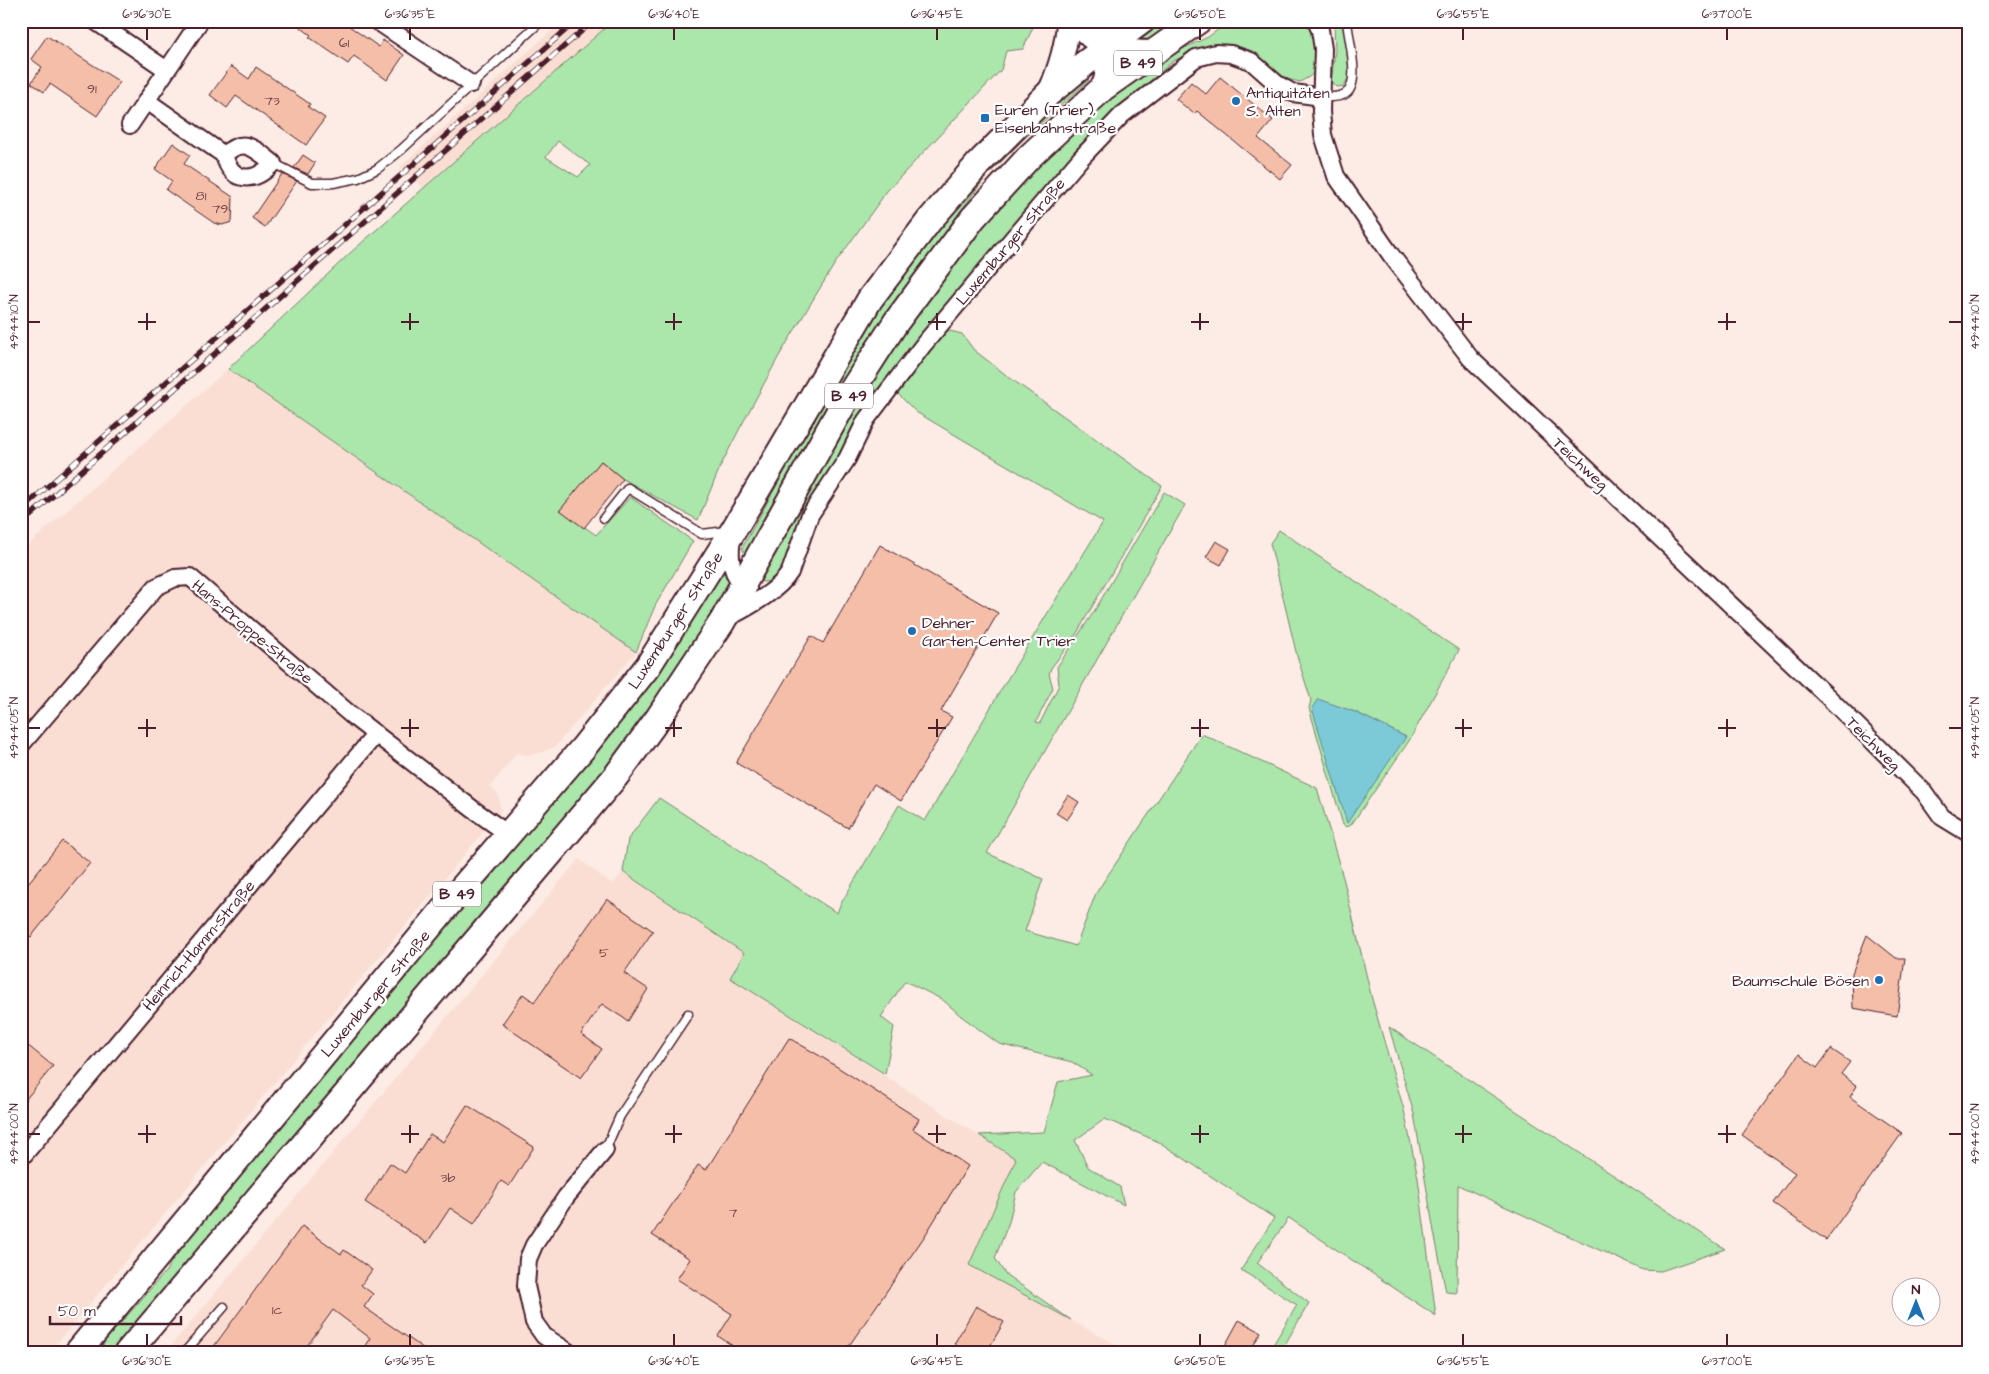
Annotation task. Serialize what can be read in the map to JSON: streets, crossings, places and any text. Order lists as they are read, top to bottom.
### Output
{
  "streets": {
    "main road": ["B 49", "Luxemburger Straße"],
    "street": ["Teichweg", "Hans-Proppe-Straße", "Heinrich-Hamm-Straße"]
  },
  "crossings": [
    ["Luxemburger Straße", "Teichweg"],
    ["Luxemburger Straße", "Hans-Proppe-Straße"],
    ["Hans-Proppe-Straße", "Heinrich-Hamm-Straße"]
  ],
  "places": {
    "other": ["Antiquitäten S. Alten", "Dehner Garten-Center Trier", "Baumschule Bösen"],
    "transit": ["Euren (Trier), Eisenbahnstraße"]
  },
  "house_numbers": [
    "61",
    "91",
    "73",
    "81",
    "79",
    "5",
    "3b",
    "7",
    "1c"
  ],
  "scale_bar": "50 m",
  "north": "top",
  "coordinates": [
    "6°36'30\"E",
    "6°36'35\"E",
    "6°36'40\"E",
    "6°36'45\"E",
    "6°36'50\"E",
    "6°36'55\"E",
    "6°37'00\"E",
    "49°44'10\"N",
    "49°44'05\"N",
    "49°44'00\"N"
  ]
}
